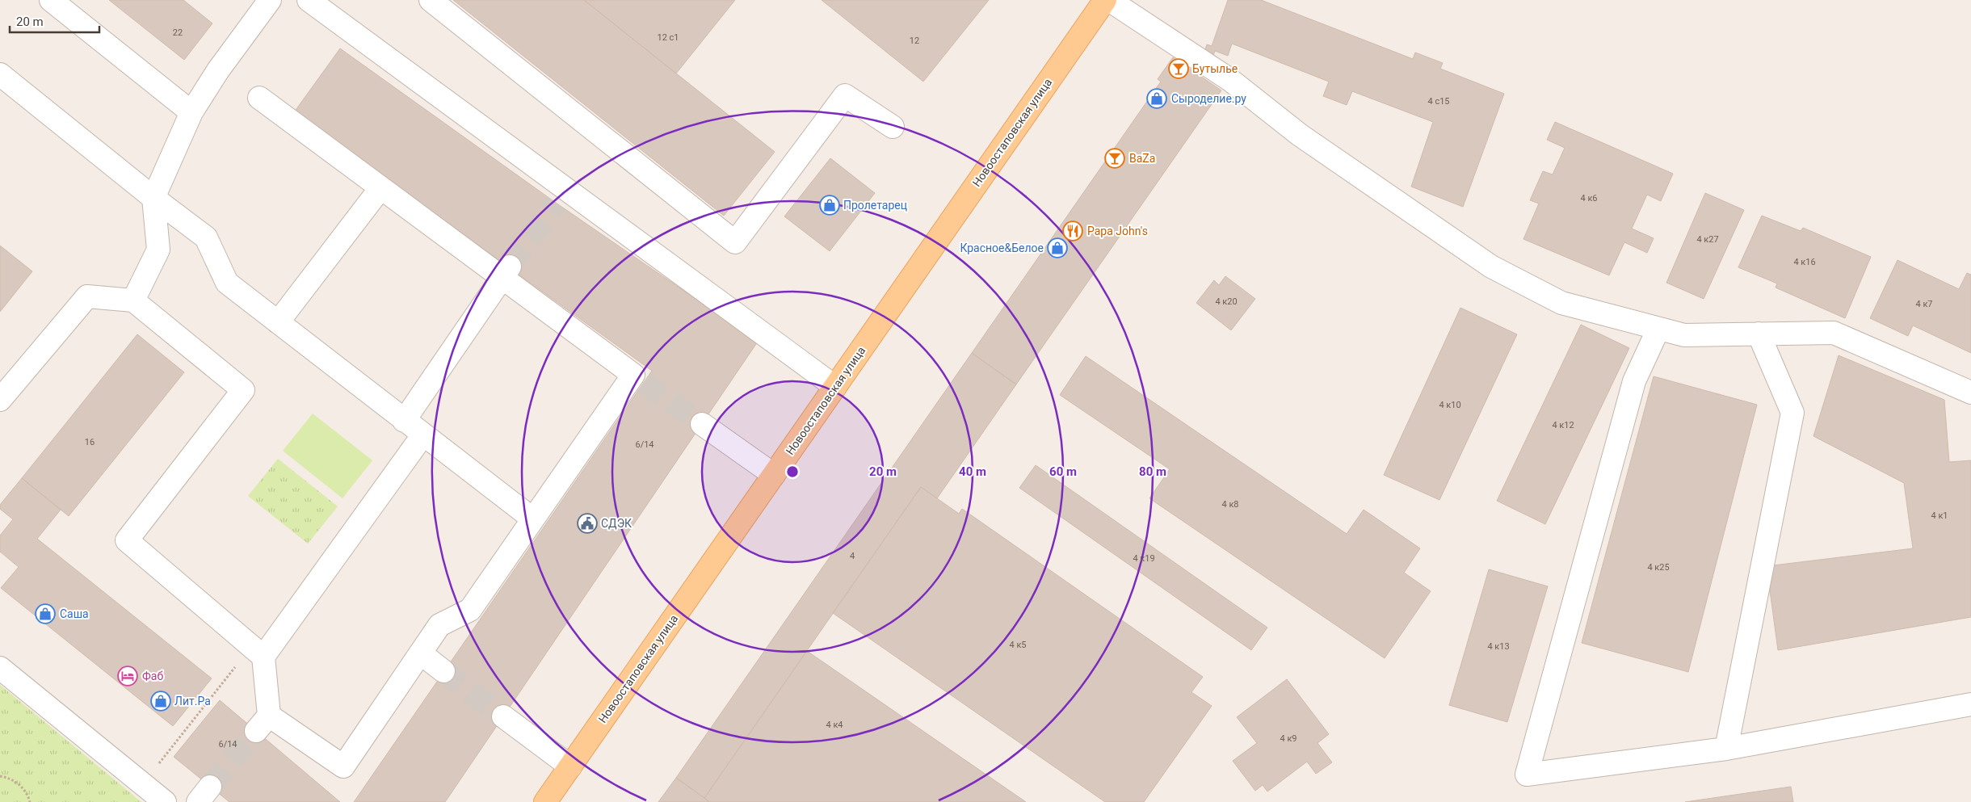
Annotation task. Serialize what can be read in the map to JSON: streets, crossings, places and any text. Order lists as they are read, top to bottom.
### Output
{
  "streets": {
    "main road": ["Новоостаповская улица"]
  },
  "places": {
    "bar": ["Бутылье", "BaZa"],
    "shop": [
      "Сыроделие.ру",
      "Пролетарец",
      "Красное&Белое",
      "Саша",
      "Лит.Ра"
    ],
    "restaurant": ["Papa John's"],
    "public building": ["СДЭК"],
    "hotel": ["Фаб"]
  },
  "house_numbers": [
    "22",
    "12 с1",
    "12",
    "4 с15",
    "4 к6",
    "4 к27",
    "4 к16",
    "4 к20",
    "4 к7",
    "4 к10",
    "4 к12",
    "16",
    "6/14",
    "4 к8",
    "4 к1",
    "4",
    "4 к19",
    "4 к25",
    "4 к5",
    "4 к13",
    "4 к4",
    "4 к9",
    "6/14"
  ],
  "scale_bar": "20 m",
  "rings": [
    "20 m",
    "40 m",
    "60 m",
    "80 m"
  ]
}
